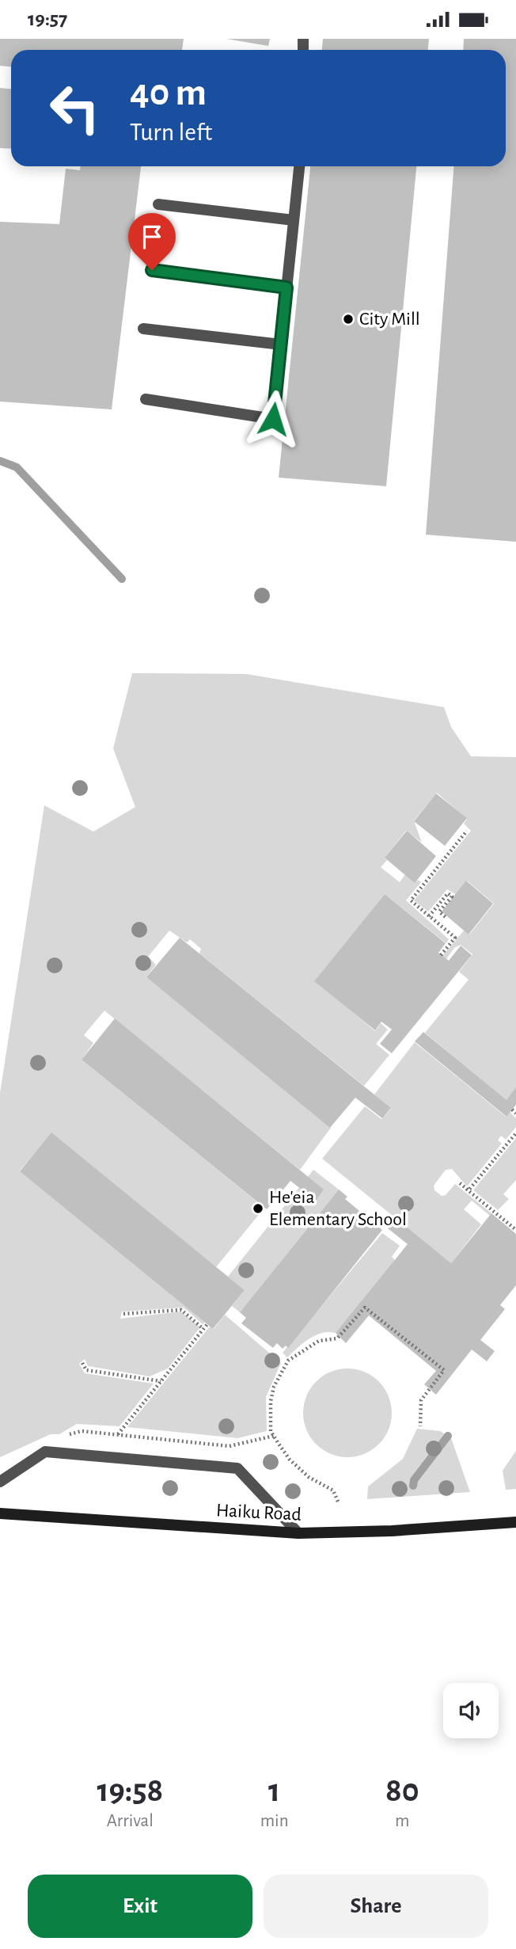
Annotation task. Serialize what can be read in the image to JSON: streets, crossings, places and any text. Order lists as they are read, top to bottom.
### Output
{
  "streets": {
    "main road": ["Haiku Road"]
  },
  "places": ["City Mill", "He'eia Elementary School"],
  "page": {
    "status": "19:57",
    "turn": ["40 m", "Turn left"],
    "eta": [
      "19:58",
      "Arrival",
      "1",
      "min",
      "80",
      "m"
    ],
    "buttons": ["Exit", "Share"]
  }
}
